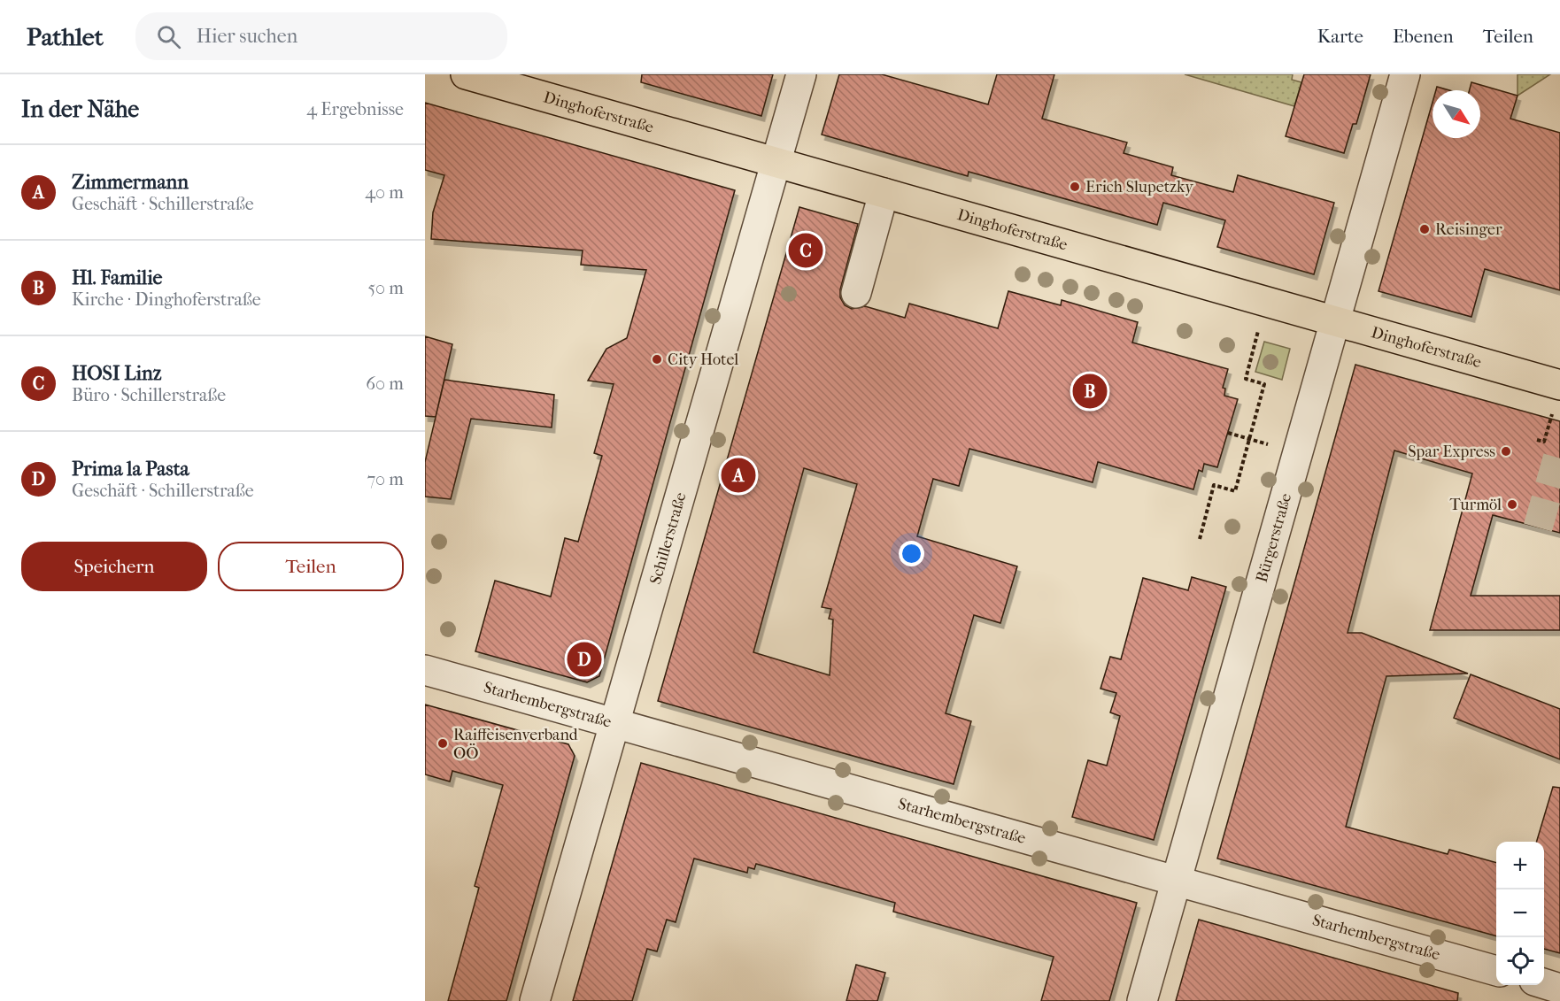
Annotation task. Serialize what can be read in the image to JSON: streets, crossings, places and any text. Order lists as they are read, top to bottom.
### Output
{
  "streets": {
    "main road": ["Dinghoferstraße"],
    "street": ["Bürgerstraße", "Schillerstraße", "Starhembergstraße"]
  },
  "crossings": [
    ["Dinghoferstraße", "Bürgerstraße"],
    ["Dinghoferstraße", "Schillerstraße"],
    ["Bürgerstraße", "Starhembergstraße"],
    ["Schillerstraße", "Starhembergstraße"]
  ],
  "places": [
    "Erich Slupetzky",
    "Reisinger",
    "City Hotel",
    "Spar Express",
    "Turmöl",
    "Raiffeisenverband OÖ"
  ],
  "north": "bottom right",
  "page": {
    "header": "Pathlet",
    "search": "Hier suchen",
    "nav": ["Karte", "Ebenen", "Teilen"],
    "heading": ["In der Nähe", "4 Ergebnisse"],
    "list": [
      {
        "mark": "A",
        "name": "Zimmermann",
        "note": "Geschäft · Schillerstraße",
        "value": "40 m"
      },
      {
        "mark": "B",
        "name": "Hl. Familie",
        "note": "Kirche · Dinghoferstraße",
        "value": "50 m"
      },
      {
        "mark": "C",
        "name": "HOSI Linz",
        "note": "Büro · Schillerstraße",
        "value": "60 m"
      },
      {
        "mark": "D",
        "name": "Prima la Pasta",
        "note": "Geschäft · Schillerstraße",
        "value": "70 m"
      }
    ],
    "pins": [
      "C",
      "B",
      "A",
      "D"
    ],
    "buttons": ["Speichern", "Teilen"],
    "map_buttons": ["+", "−"]
  }
}
